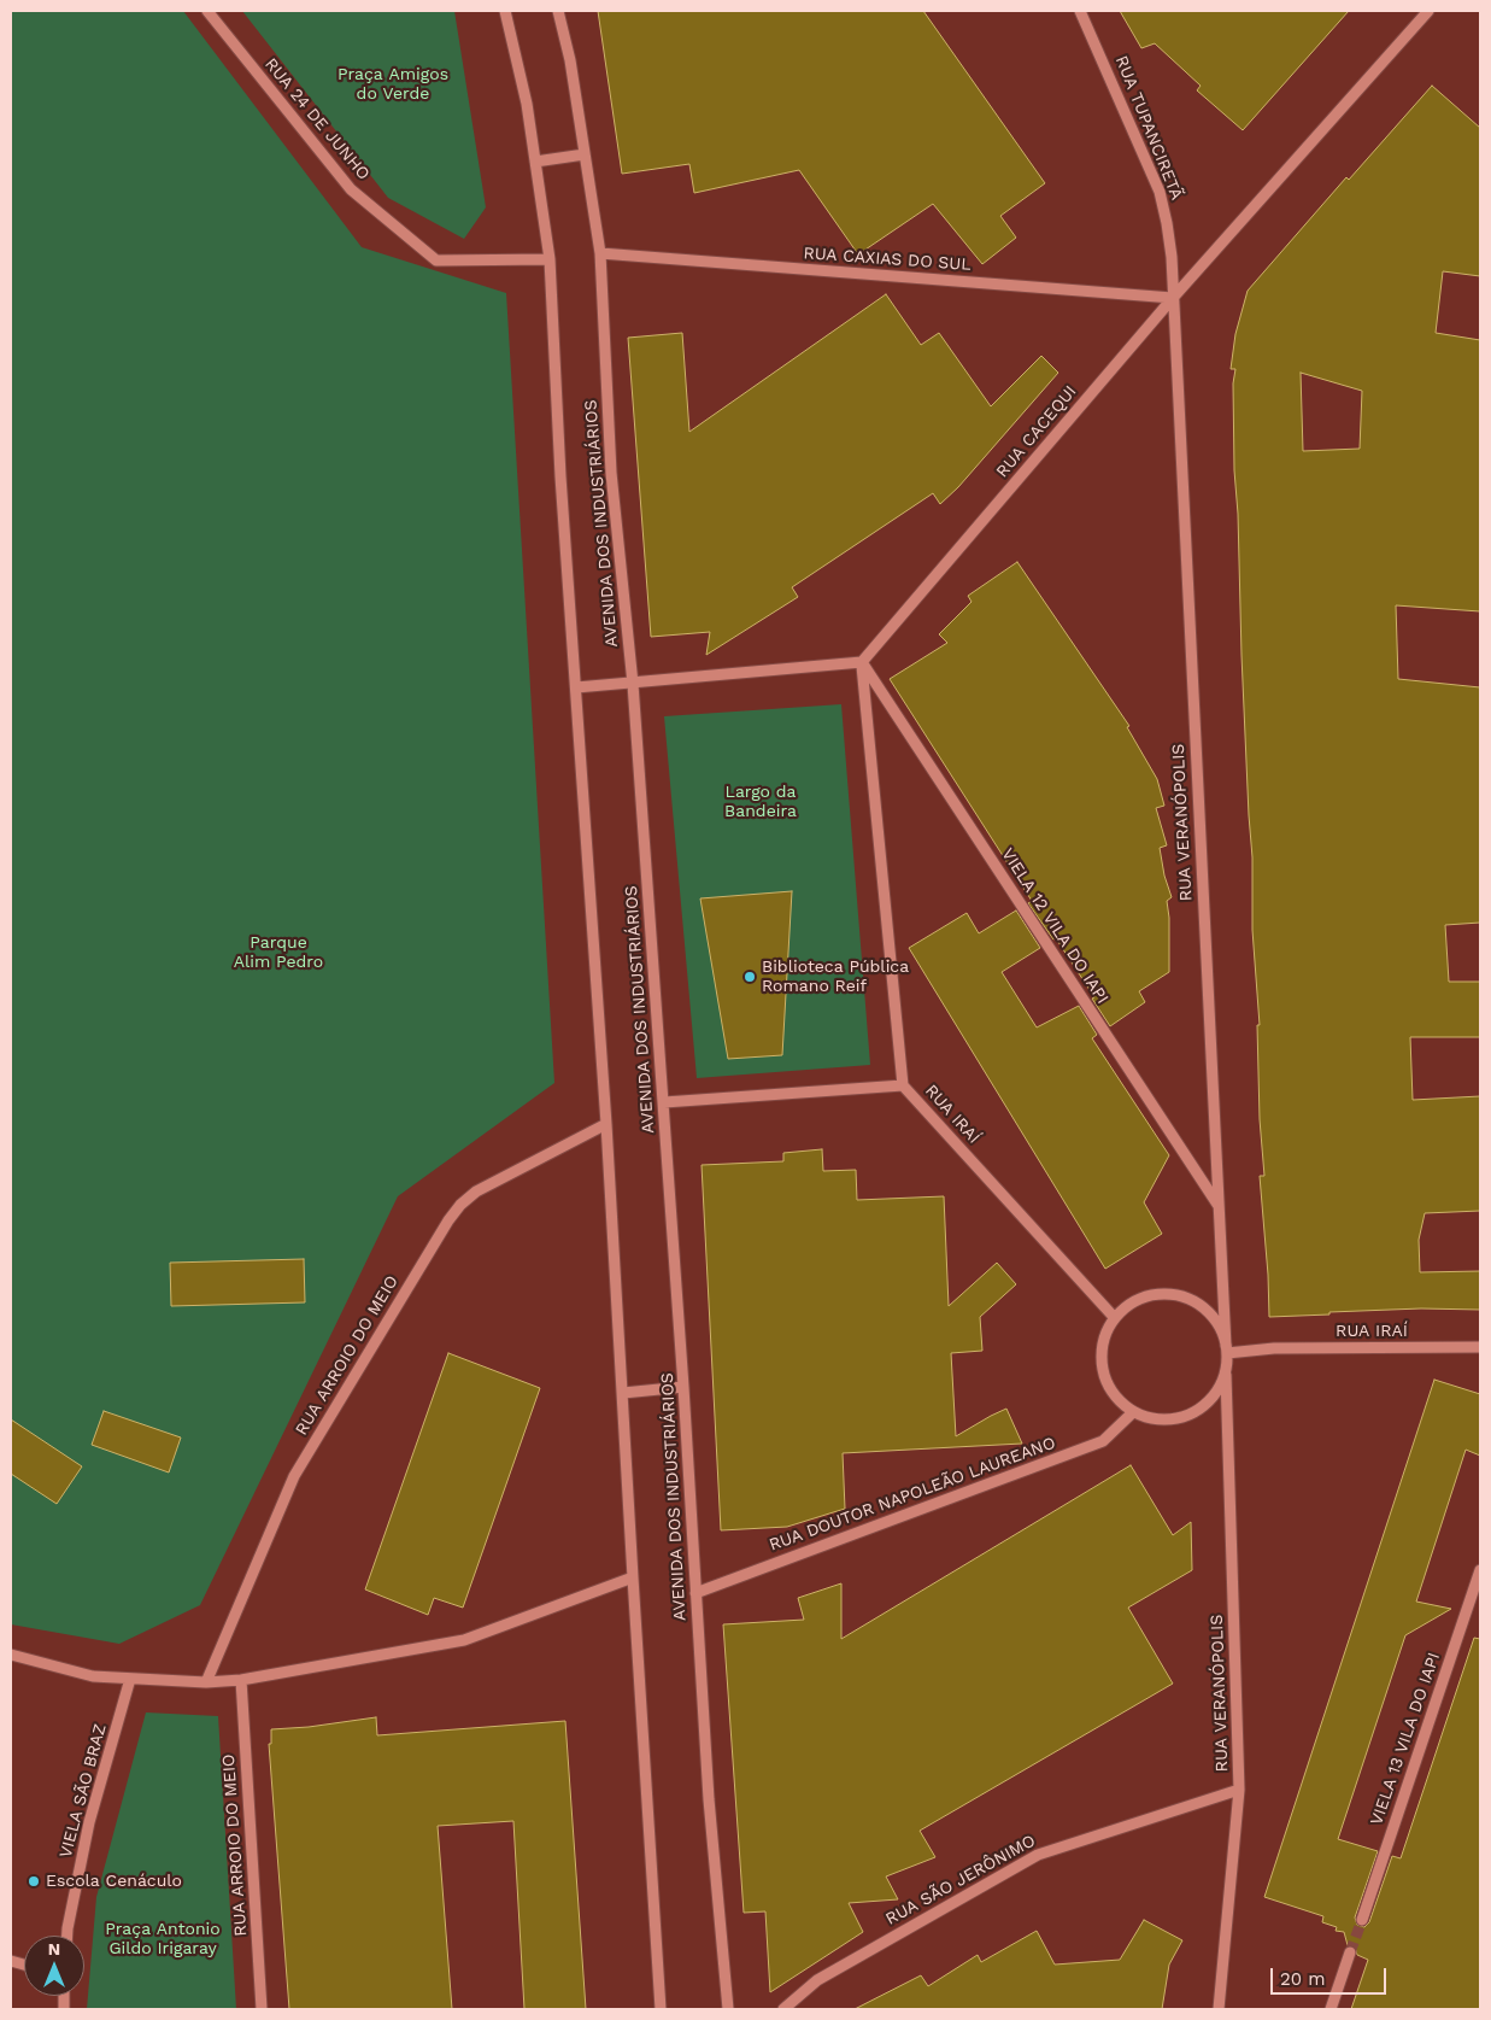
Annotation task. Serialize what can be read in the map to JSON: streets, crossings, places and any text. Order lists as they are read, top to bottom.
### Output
{
  "streets": {
    "street": [
      "RUA 24 DE JUNHO",
      "RUA TUPANCIRETÃ",
      "RUA CAXIAS DO SUL",
      "RUA CACEQUI",
      "AVENIDA DOS INDUSTRIÁRIOS",
      "RUA VERANÓPOLIS",
      "VIELA 12 VILA DO IAPI",
      "RUA IRAÍ",
      "RUA ARROIO DO MEIO",
      "RUA DOUTOR NAPOLEÃO LAUREANO",
      "VIELA 13 VILA DO IAPI",
      "VIELA SÃO BRAZ",
      "RUA SÃO JERÔNIMO"
    ]
  },
  "crossings": [
    ["RUA 24 DE JUNHO", "AVENIDA DOS INDUSTRIÁRIOS"],
    ["RUA TUPANCIRETÃ", "RUA CAXIAS DO SUL"],
    ["RUA TUPANCIRETÃ", "RUA CACEQUI"],
    ["RUA TUPANCIRETÃ", "RUA VERANÓPOLIS"],
    ["RUA CAXIAS DO SUL", "RUA CACEQUI"],
    ["RUA CAXIAS DO SUL", "AVENIDA DOS INDUSTRIÁRIOS"],
    ["RUA CAXIAS DO SUL", "RUA VERANÓPOLIS"],
    ["RUA CACEQUI", "RUA VERANÓPOLIS"],
    ["RUA CACEQUI", "VIELA 12 VILA DO IAPI"],
    ["AVENIDA DOS INDUSTRIÁRIOS", "RUA IRAÍ"],
    ["AVENIDA DOS INDUSTRIÁRIOS", "RUA ARROIO DO MEIO"],
    ["AVENIDA DOS INDUSTRIÁRIOS", "RUA DOUTOR NAPOLEÃO LAUREANO"],
    ["RUA VERANÓPOLIS", "VIELA 12 VILA DO IAPI"],
    ["RUA VERANÓPOLIS", "RUA IRAÍ"],
    ["RUA VERANÓPOLIS", "RUA DOUTOR NAPOLEÃO LAUREANO"],
    ["RUA VERANÓPOLIS", "RUA SÃO JERÔNIMO"],
    ["RUA IRAÍ", "RUA DOUTOR NAPOLEÃO LAUREANO"]
  ],
  "parks": [
    "Praça Amigos do Verde",
    "Largo da Bandeira",
    "Parque Alim Pedro",
    "Praça Antonio Gildo Irigaray"
  ],
  "places": ["Biblioteca Pública Romano Reif", "Escola Cenáculo"],
  "scale_bar": "20 m",
  "north": "top"
}
